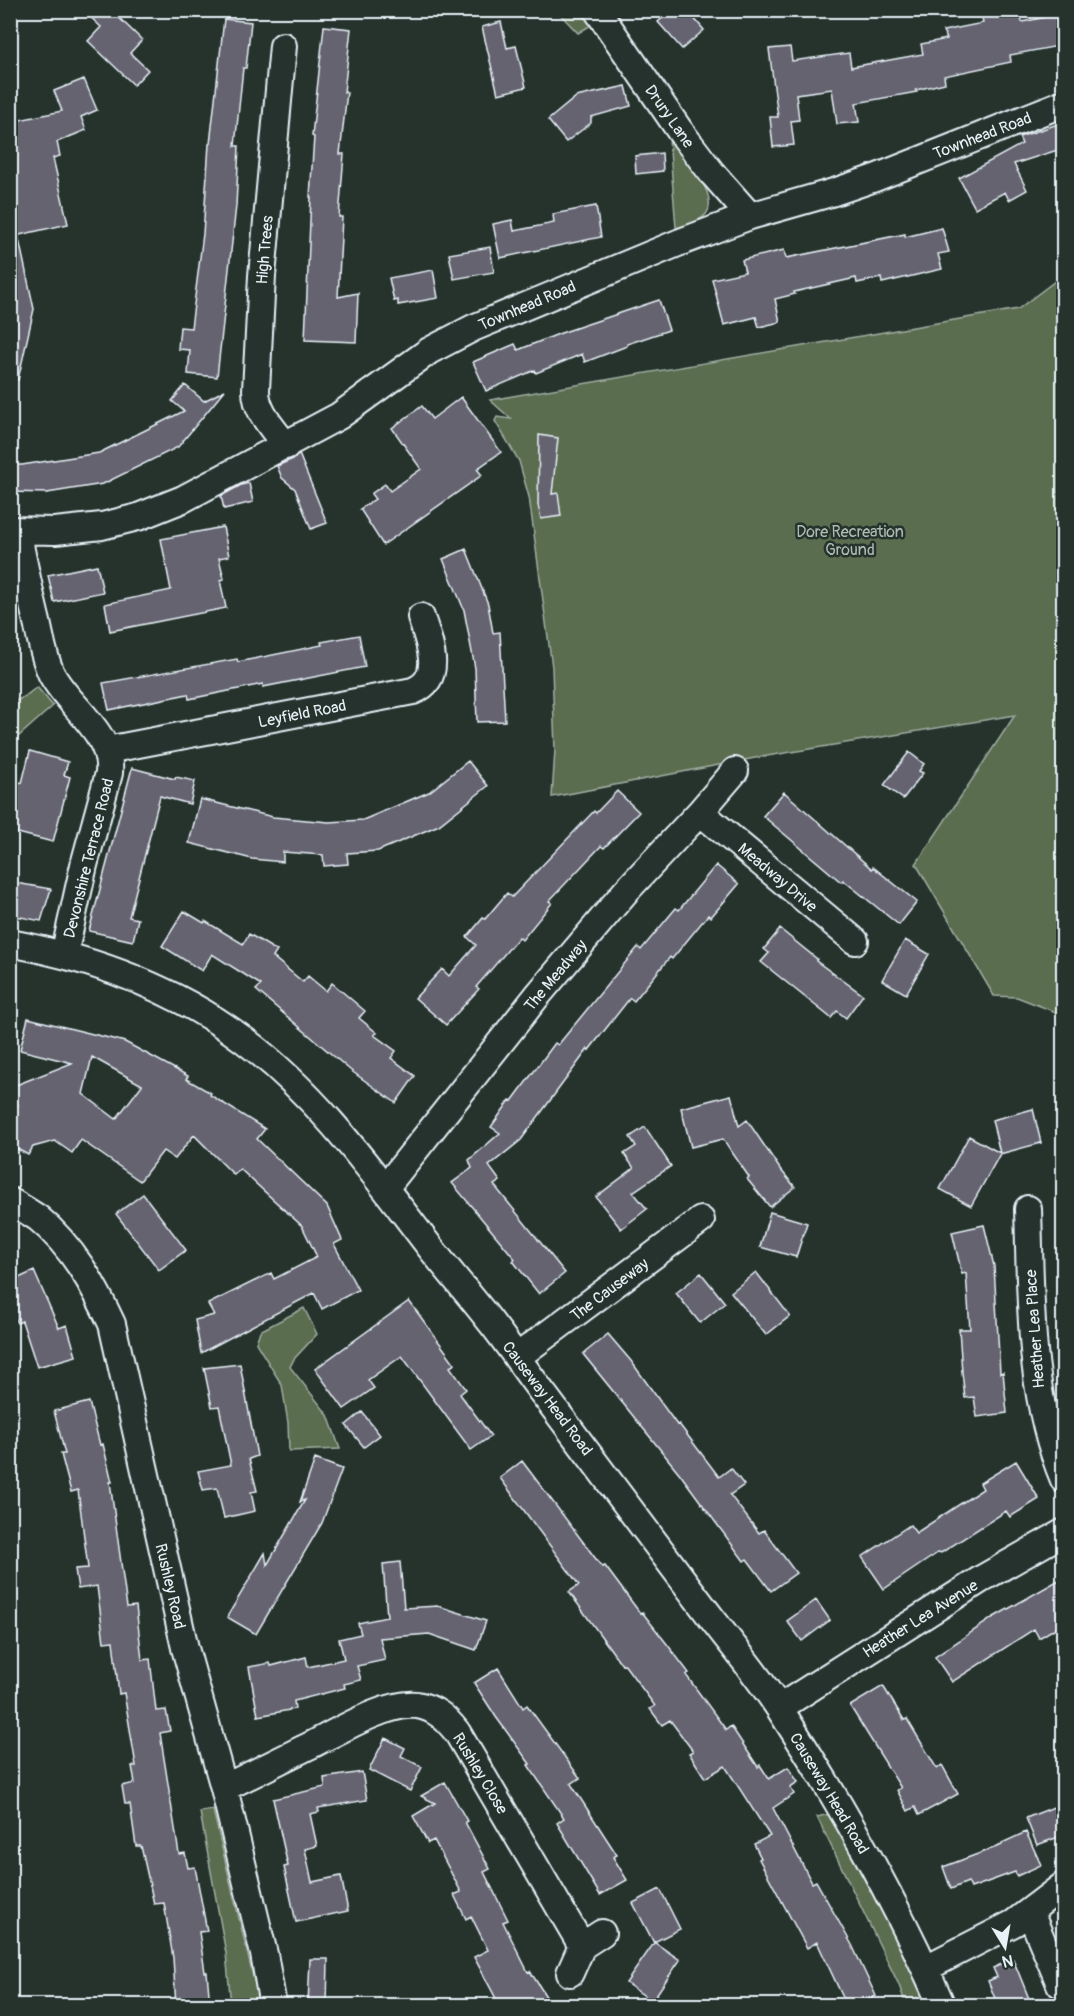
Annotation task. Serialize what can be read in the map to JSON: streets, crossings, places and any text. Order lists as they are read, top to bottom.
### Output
{
  "streets": {
    "street": [
      "Drury Lane",
      "Townhead Road",
      "High Trees",
      "Leyfield Road",
      "Devonshire Terrace Road",
      "Meadway Drive",
      "The Meadway",
      "The Causeway",
      "Heather Lea Place",
      "Causeway Head Road",
      "Rushley Road",
      "Heather Lea Avenue",
      "Rushley Close"
    ]
  },
  "crossings": [
    ["Drury Lane", "Townhead Road"],
    ["Townhead Road", "High Trees"],
    ["Townhead Road", "Devonshire Terrace Road"],
    ["Leyfield Road", "Devonshire Terrace Road"],
    ["Devonshire Terrace Road", "Causeway Head Road"],
    ["Meadway Drive", "The Meadway"],
    ["The Meadway", "Causeway Head Road"],
    ["The Causeway", "Causeway Head Road"],
    ["Causeway Head Road", "Heather Lea Avenue"],
    ["Rushley Road", "Rushley Close"]
  ],
  "parks": ["Dore Recreation Ground"],
  "north": "bottom"
}
